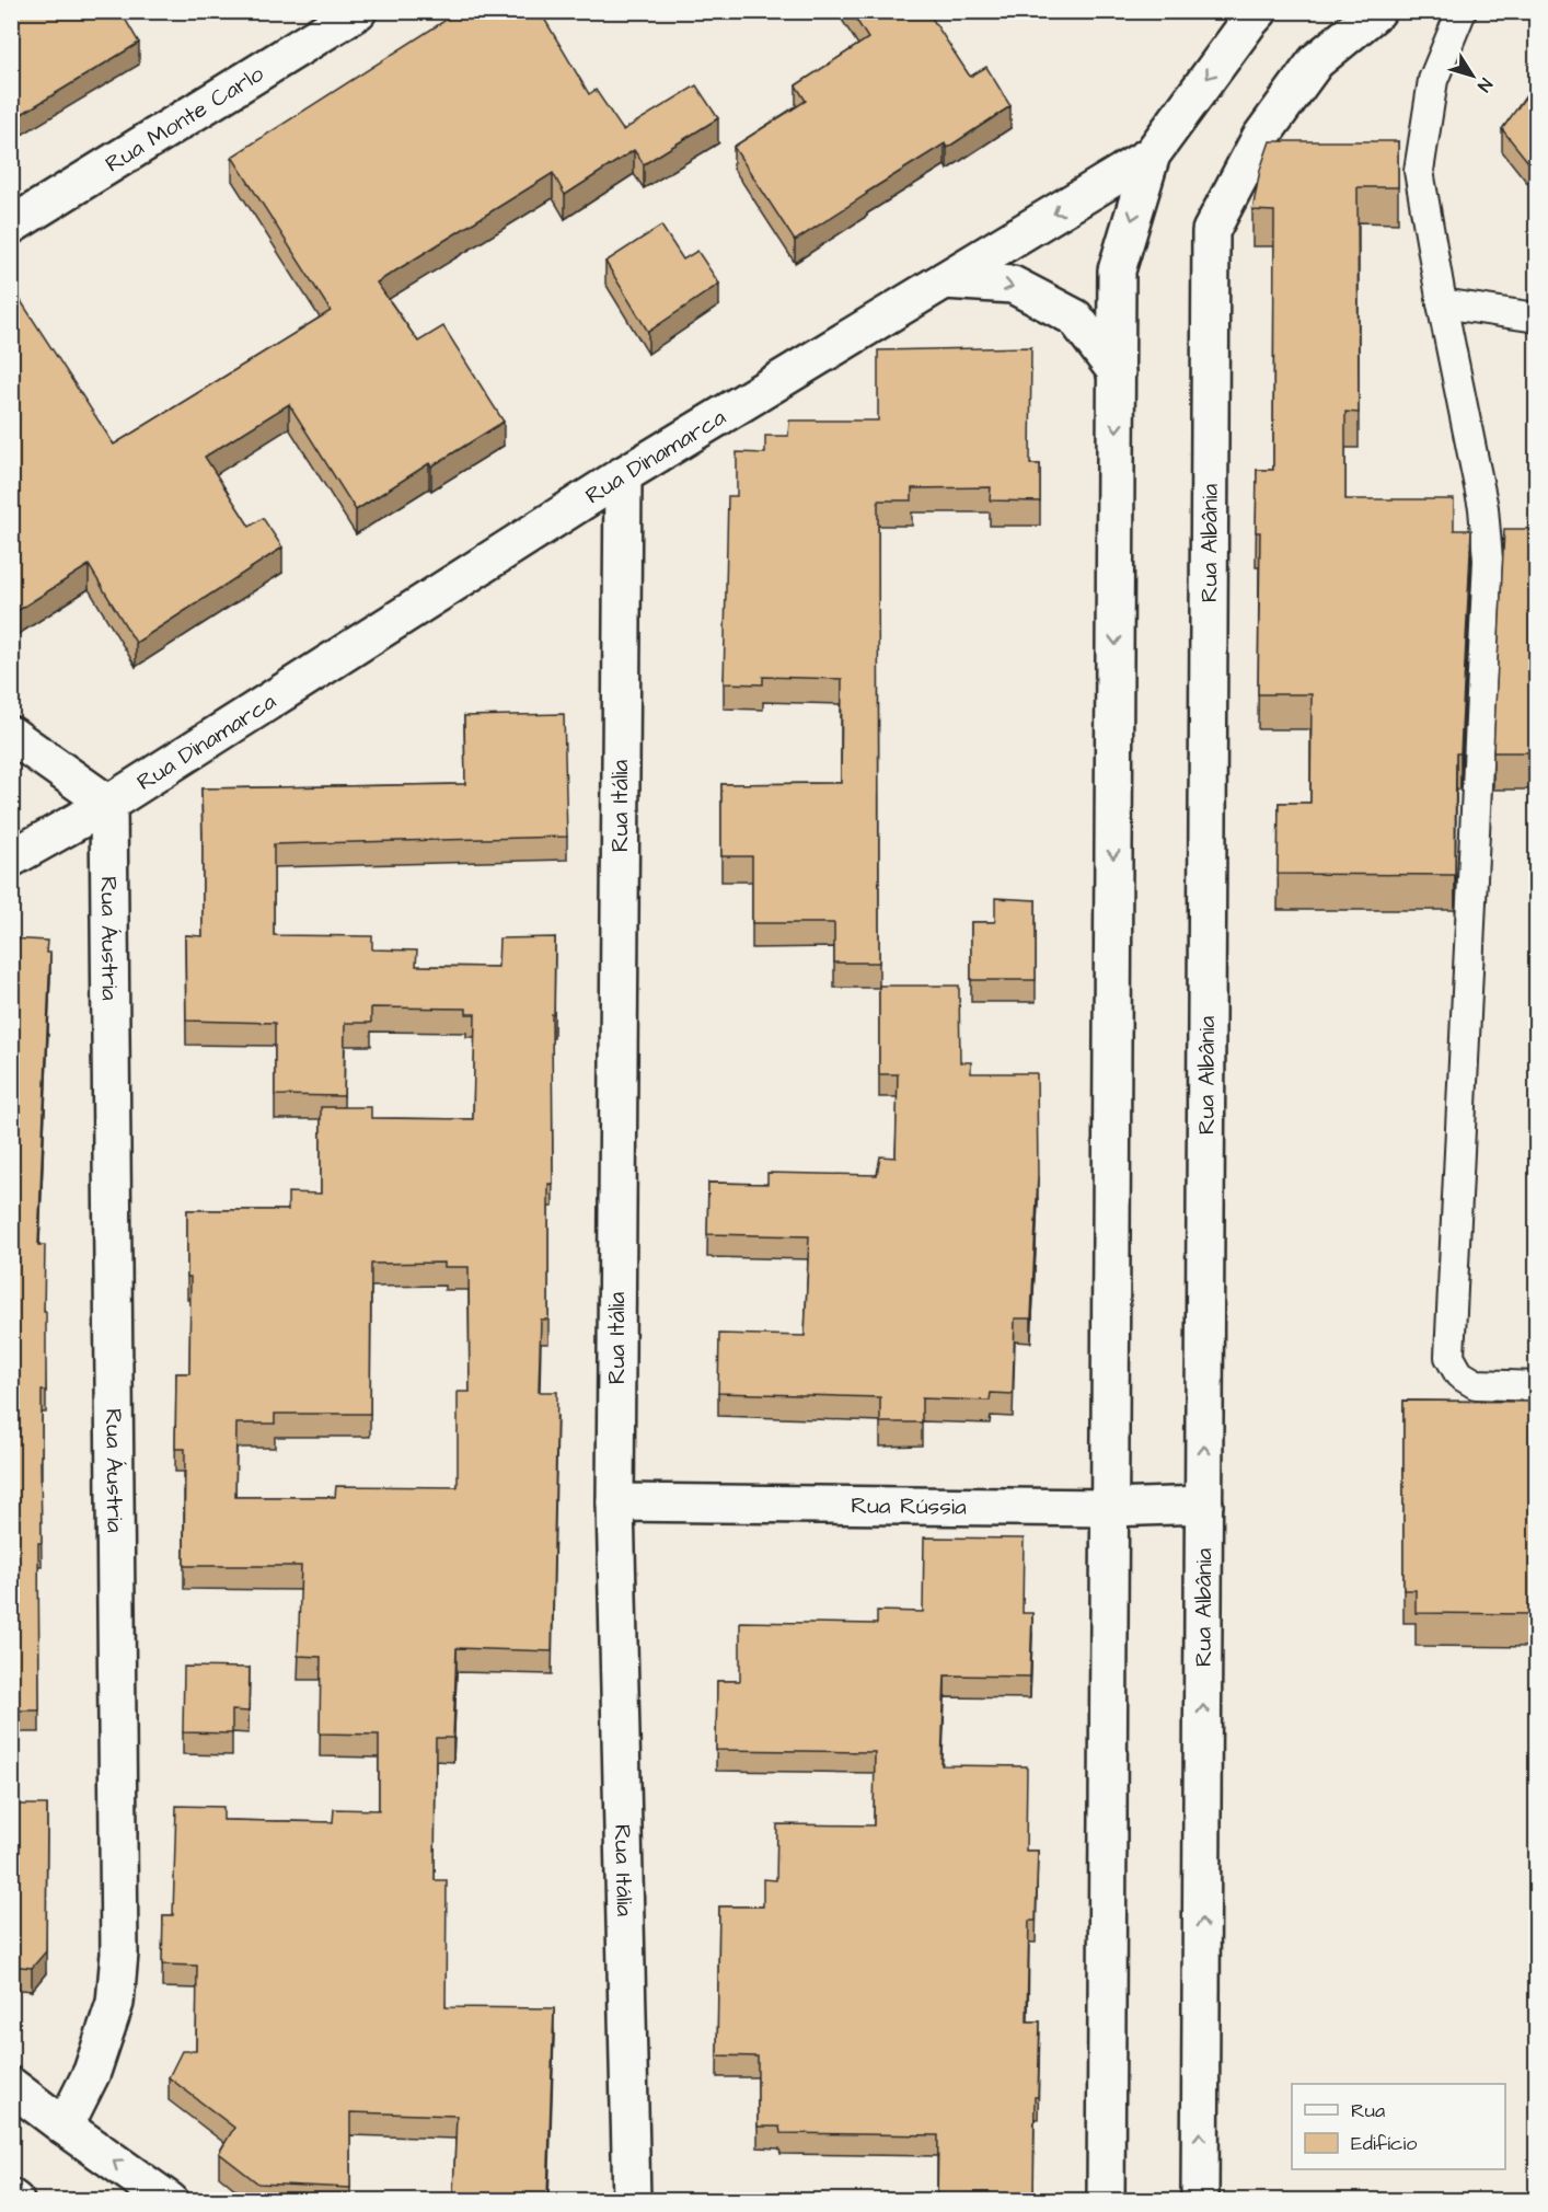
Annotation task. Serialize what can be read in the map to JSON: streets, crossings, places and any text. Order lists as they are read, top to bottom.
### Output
{
  "streets": {
    "street": [
      "Rua Monte Carlo",
      "Rua Dinamarca",
      "Rua Albânia",
      "Rua Itália",
      "Rua Áustria",
      "Rua Rússia"
    ]
  },
  "crossings": [
    ["Rua Dinamarca", "Rua Itália"],
    ["Rua Dinamarca", "Rua Áustria"],
    ["Rua Albânia", "Rua Rússia"],
    ["Rua Itália", "Rua Rússia"]
  ],
  "legend": ["Rua", "Edifício"],
  "north": "bottom right"
}
